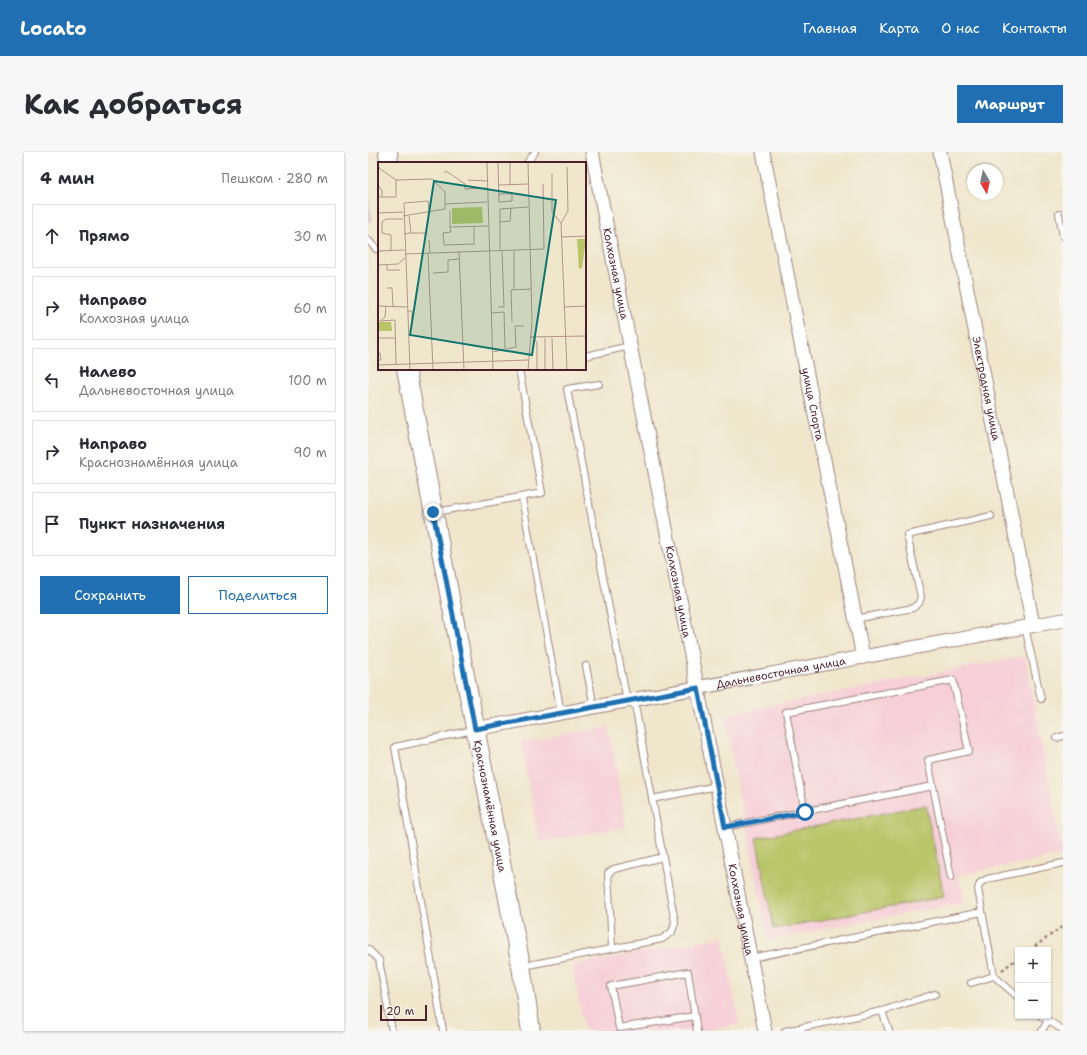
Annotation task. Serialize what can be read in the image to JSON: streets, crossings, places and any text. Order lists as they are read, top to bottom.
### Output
{
  "streets": {
    "street": [
      "Колхозная улица",
      "Электродная улица",
      "улица Спорта",
      "Дальневосточная улица",
      "Краснознамённая улица"
    ]
  },
  "crossings": [
    ["Колхозная улица", "Дальневосточная улица"],
    ["Электродная улица", "Дальневосточная улица"],
    ["улица Спорта", "Дальневосточная улица"],
    ["Дальневосточная улица", "Краснознамённая улица"]
  ],
  "scale_bar": "20 m",
  "north": "bottom",
  "page": {
    "header": "Locato",
    "nav": [
      "Главная",
      "Карта",
      "О нас",
      "Контакты"
    ],
    "title": "Как добраться",
    "buttons": [
      "Маршрут",
      ["Сохранить", "Поделиться"]
    ],
    "heading": ["4 мин", "Пешком · 280 m"],
    "list": [
      ["Прямо", "30 m"],
      ["Направо", "Колхозная улица", "60 m"],
      ["Налево", "Дальневосточная улица", "100 m"],
      ["Направо", "Краснознамённая улица", "90 m"],
      "Пункт назначения"
    ],
    "map_buttons": ["+", "−"],
    "scale": "20 m"
  }
}
